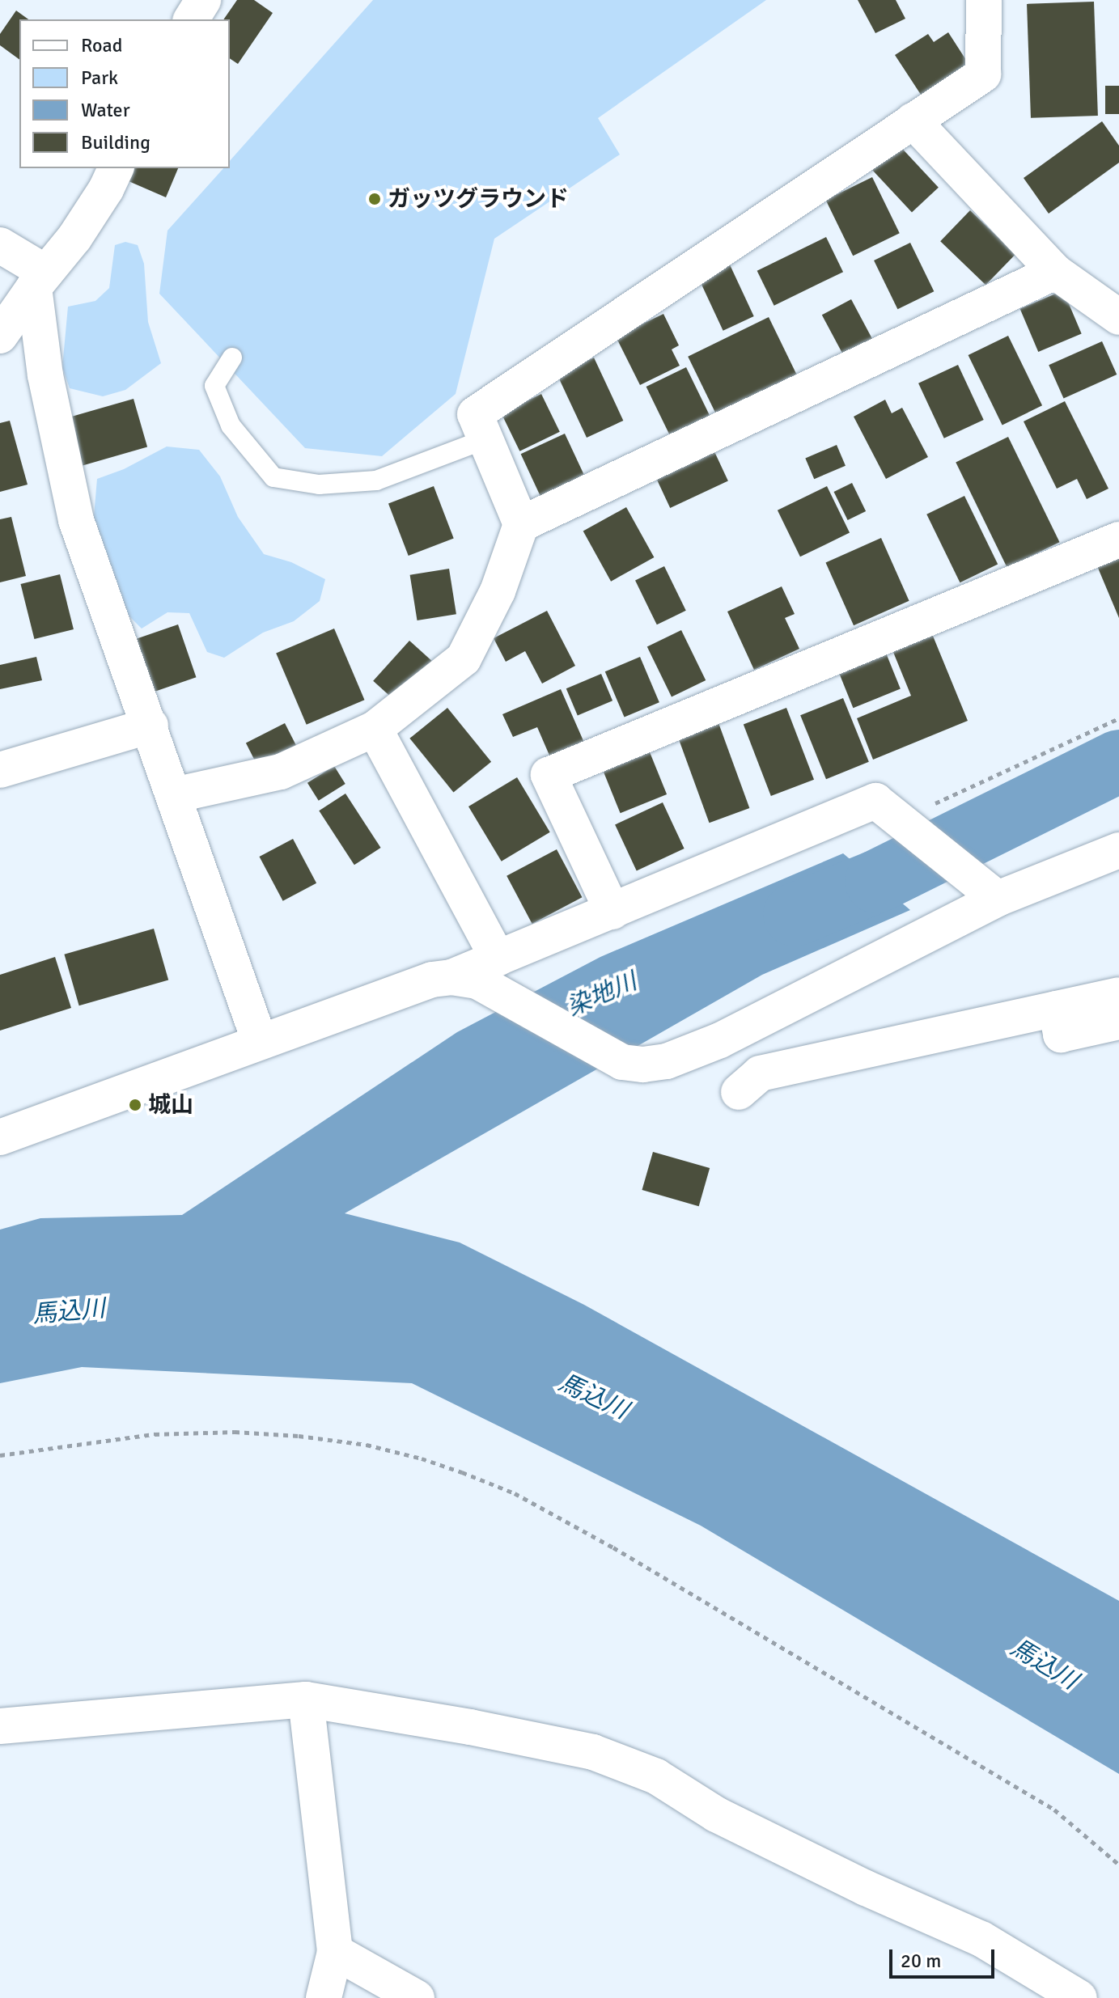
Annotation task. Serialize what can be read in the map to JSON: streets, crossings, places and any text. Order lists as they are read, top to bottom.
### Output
{
  "water": ["染地川", "馬込川"],
  "places": ["ガッツグラウンド", "城山"],
  "legend": [
    "Road",
    "Park",
    "Water",
    "Building"
  ],
  "scale_bar": "20 m"
}
